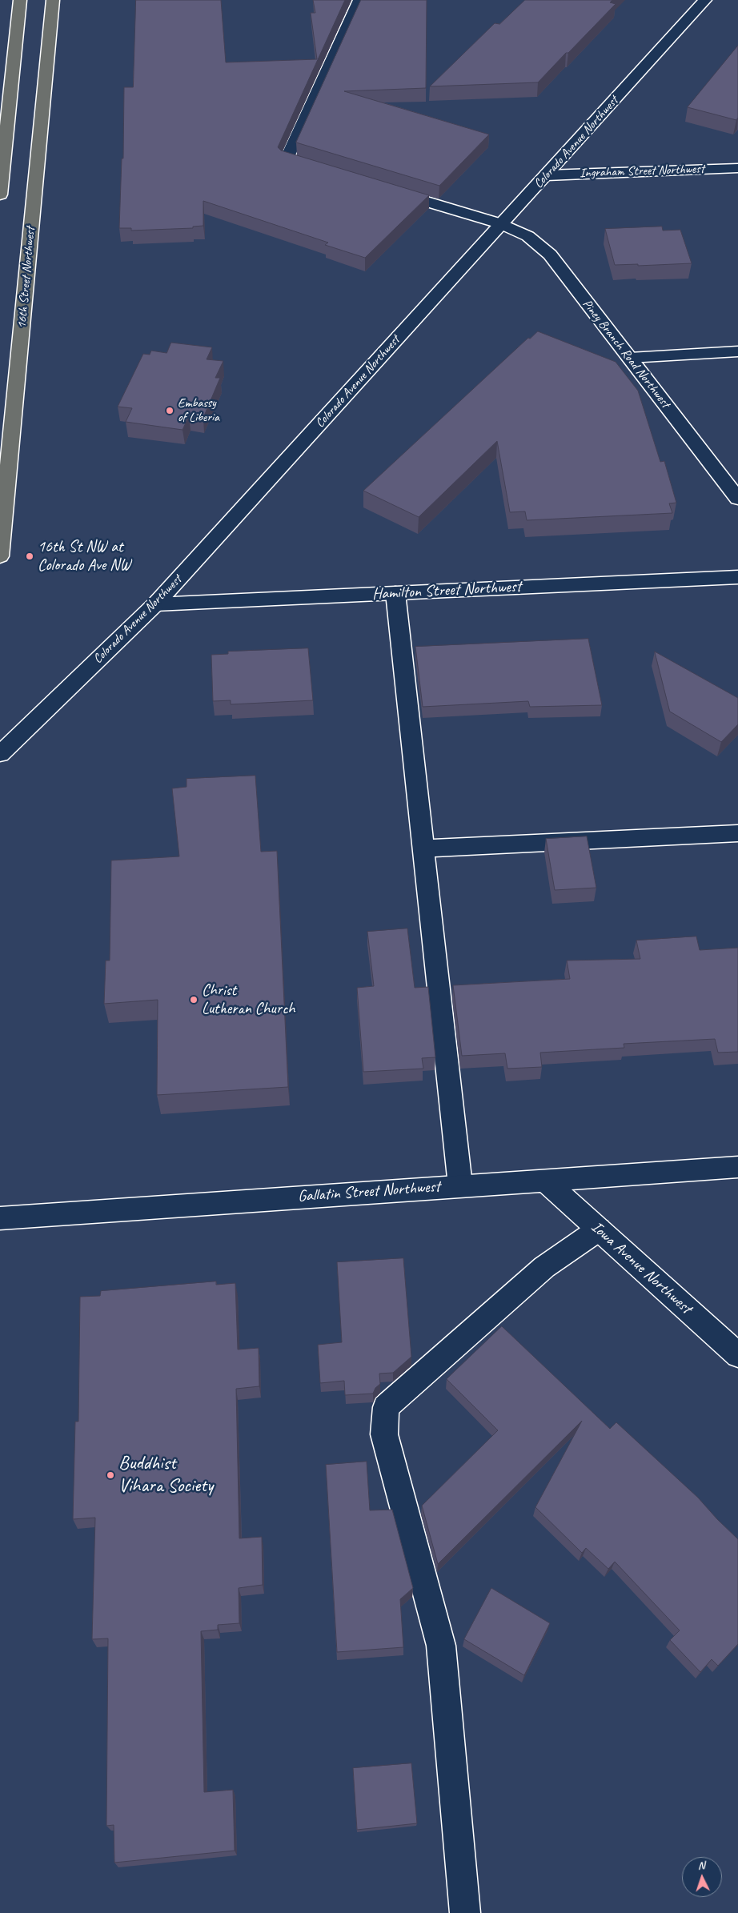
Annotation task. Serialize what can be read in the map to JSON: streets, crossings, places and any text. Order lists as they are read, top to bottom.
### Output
{
  "streets": {
    "main road": ["16th Street Northwest"],
    "street": [
      "Colorado Avenue Northwest",
      "Ingraham Street Northwest",
      "Piney Branch Road Northwest",
      "Hamilton Street Northwest",
      "Gallatin Street Northwest",
      "Iowa Avenue Northwest"
    ]
  },
  "crossings": [
    ["Colorado Avenue Northwest", "Ingraham Street Northwest"],
    ["Colorado Avenue Northwest", "Piney Branch Road Northwest"],
    ["Colorado Avenue Northwest", "Hamilton Street Northwest"],
    ["Gallatin Street Northwest", "Iowa Avenue Northwest"]
  ],
  "places": [
    "Embassy of Liberia",
    "16th St NW at Colorado Ave NW",
    "Christ Lutheran Church",
    "Buddhist Vihara Society"
  ],
  "north": "top"
}
